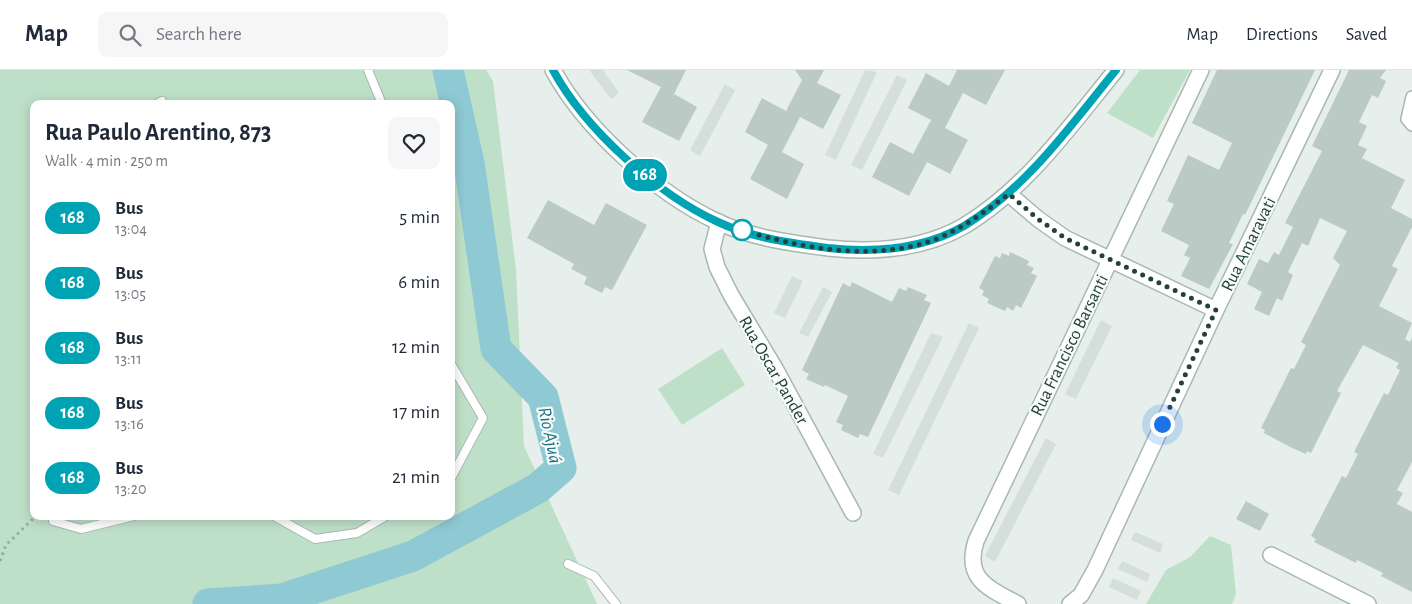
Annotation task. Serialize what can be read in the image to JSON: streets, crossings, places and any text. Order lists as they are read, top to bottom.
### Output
{
  "streets": {
    "street": ["Rua Amaravati", "Rua Francisco Barsanti", "Rua Oscar Pander"]
  },
  "water": ["Rio Ajuá"],
  "lines": ["bus line 168"],
  "page": {
    "header": "Map",
    "search": "Search here",
    "nav": ["Map", "Directions", "Saved"],
    "on_map": "168",
    "heading": ["Rua Paulo Arentino, 873", "Walk · 4 min · 250 m"],
    "list": [
      {
        "mark": "168",
        "name": "Bus",
        "note": "13:04",
        "value": "5 min"
      },
      {
        "mark": "168",
        "name": "Bus",
        "note": "13:05",
        "value": "6 min"
      },
      {
        "mark": "168",
        "name": "Bus",
        "note": "13:11",
        "value": "12 min"
      },
      {
        "mark": "168",
        "name": "Bus",
        "note": "13:16",
        "value": "17 min"
      },
      {
        "mark": "168",
        "name": "Bus",
        "note": "13:20",
        "value": "21 min"
      }
    ]
  }
}
